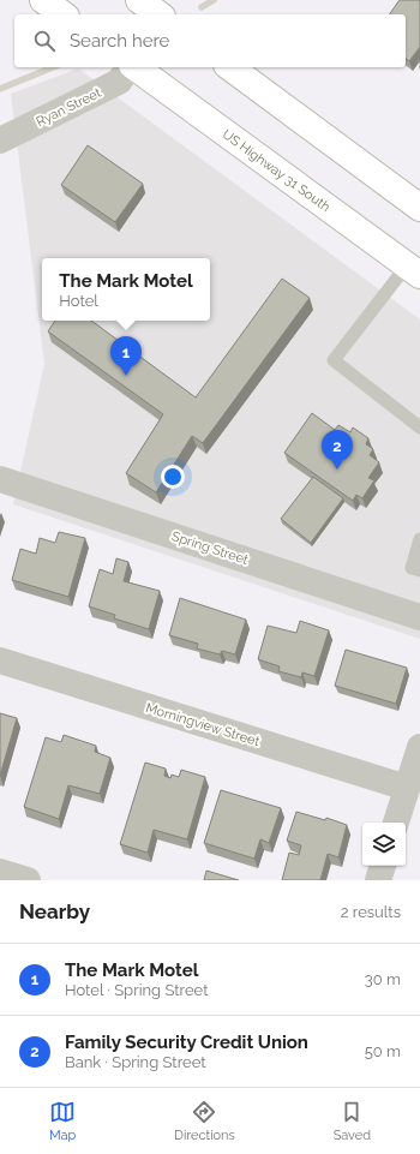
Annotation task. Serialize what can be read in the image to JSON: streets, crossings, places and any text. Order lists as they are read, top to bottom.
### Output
{
  "streets": {
    "main road": ["US Highway 31 South"],
    "street": ["Ryan Street", "Spring Street", "Morningview Street"]
  },
  "page": {
    "search": "Search here",
    "popup": ["The Mark Motel", "Hotel"],
    "pins": ["1", "2"],
    "heading": ["Nearby", "2 results"],
    "list": [
      {
        "mark": "1",
        "name": "The Mark Motel",
        "note": "Hotel · Spring Street",
        "value": "30 m"
      },
      {
        "mark": "2",
        "name": "Family Security Credit Union",
        "note": "Bank · Spring Street",
        "value": "50 m"
      }
    ],
    "nav": ["Map", "Directions", "Saved"]
  }
}
